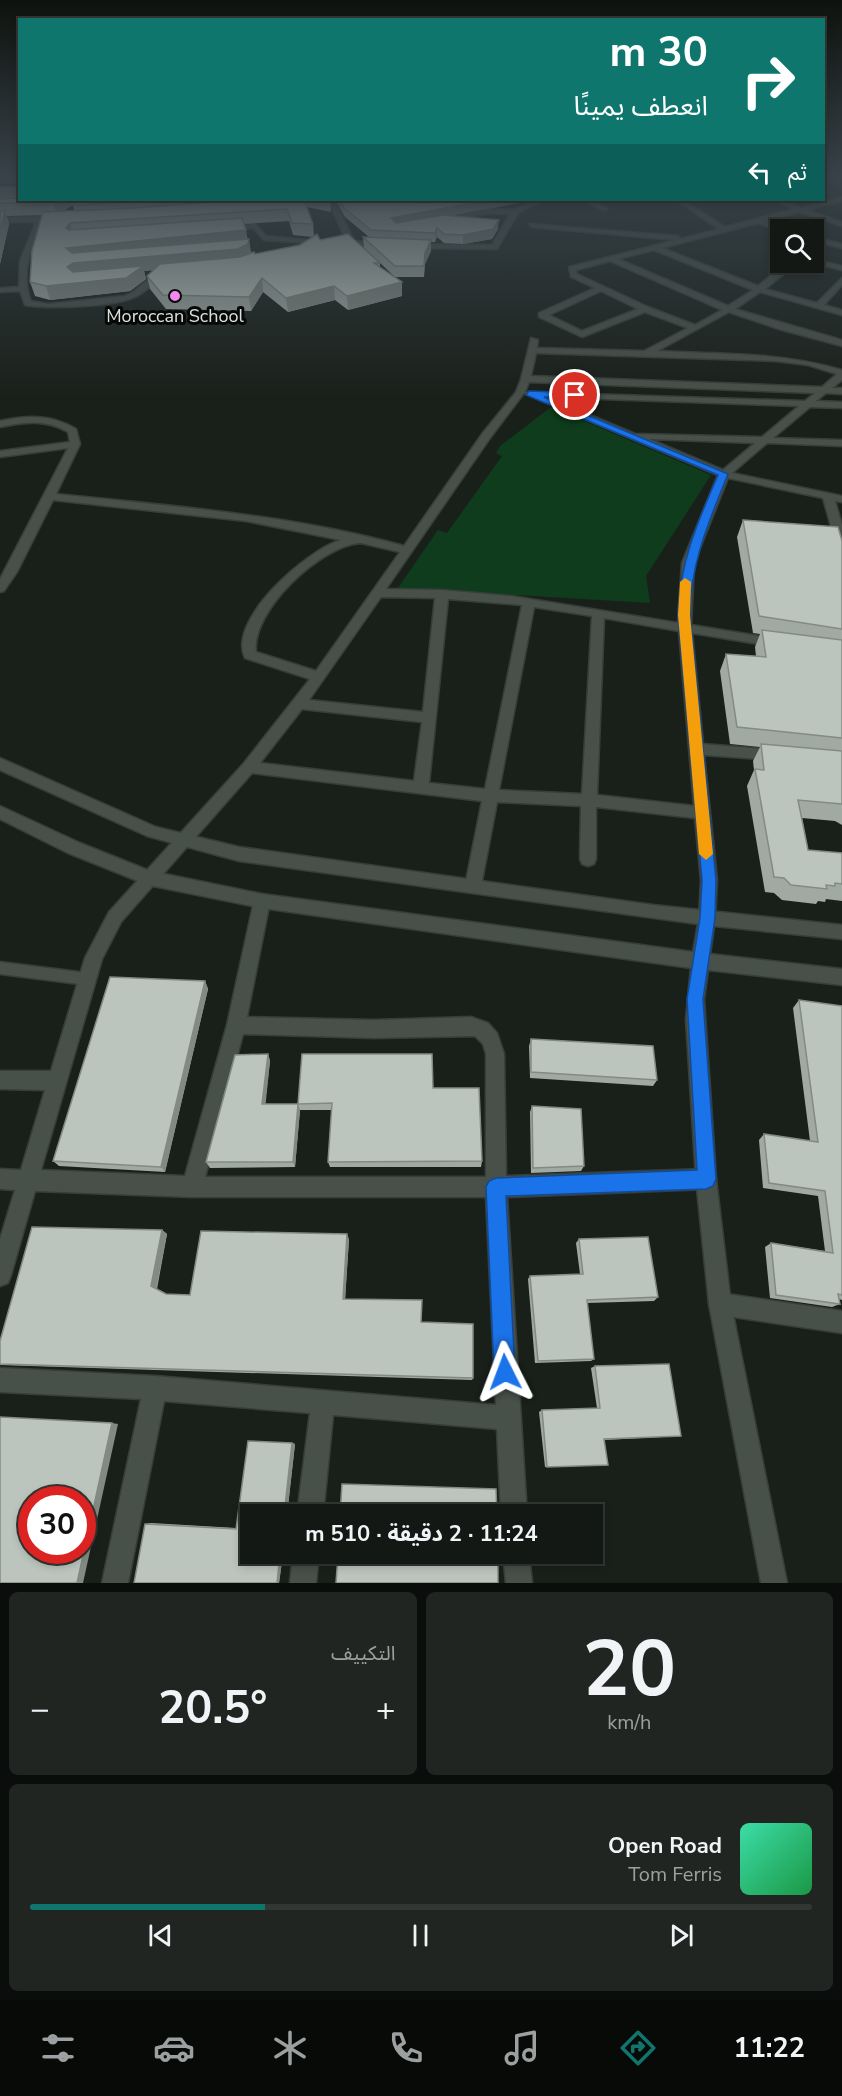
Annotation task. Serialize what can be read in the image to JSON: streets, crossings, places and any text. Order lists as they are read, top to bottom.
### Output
{
  "places": ["Moroccan School"],
  "page": {
    "turn": ["30 m", "انعطف يمينًا"],
    "then": "ثم",
    "limit": "30",
    "trip": "11:24 · 2 دقيقة · 510 m",
    "tile": [
      ["20", "km/h"],
      "التكييف"
    ],
    "heat": ["−", "20.5°", "+"],
    "song": ["Open Road", "Tom Ferris"],
    "tabs": "11:22"
  }
}
